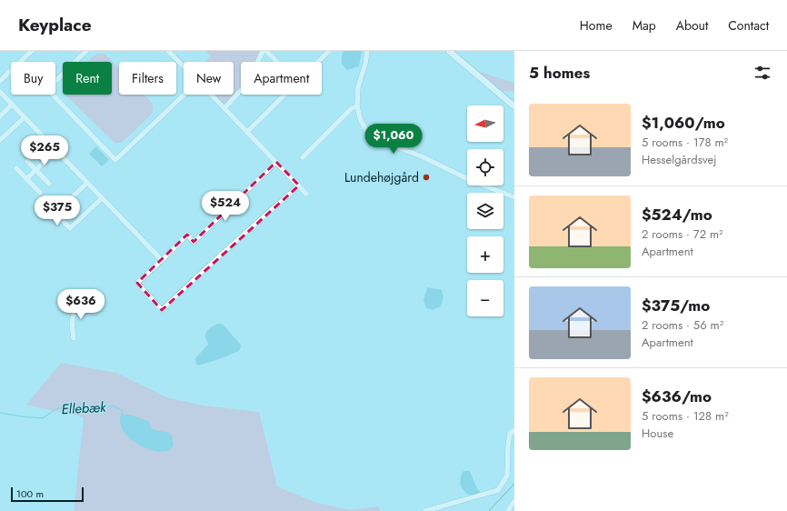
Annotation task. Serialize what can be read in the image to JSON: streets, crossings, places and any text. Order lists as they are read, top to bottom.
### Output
{
  "water": ["Ellebæk"],
  "places": ["Lundehøjgård"],
  "scale_bar": "100 m",
  "north": "left",
  "page": {
    "header": "Keyplace",
    "nav": [
      "Home",
      "Map",
      "About",
      "Contact"
    ],
    "heading": "5 homes",
    "chip": [
      "Buy",
      "Rent",
      "Filters",
      "New",
      "Apartment"
    ],
    "list": [
      {
        "name": "$1,060/mo",
        "note": "5 rooms · 178 m² · Hesselgårdsvej"
      },
      {
        "name": "$524/mo",
        "note": "2 rooms · 72 m² · Apartment"
      },
      {
        "name": "$375/mo",
        "note": "2 rooms · 56 m² · Apartment"
      },
      {
        "name": "$636/mo",
        "note": "5 rooms · 128 m² · House"
      }
    ],
    "map_buttons": ["+", "−"],
    "price": [
      "$1,060",
      "$265",
      "$524",
      "$375",
      "$636"
    ],
    "scale": "100 m"
  }
}
